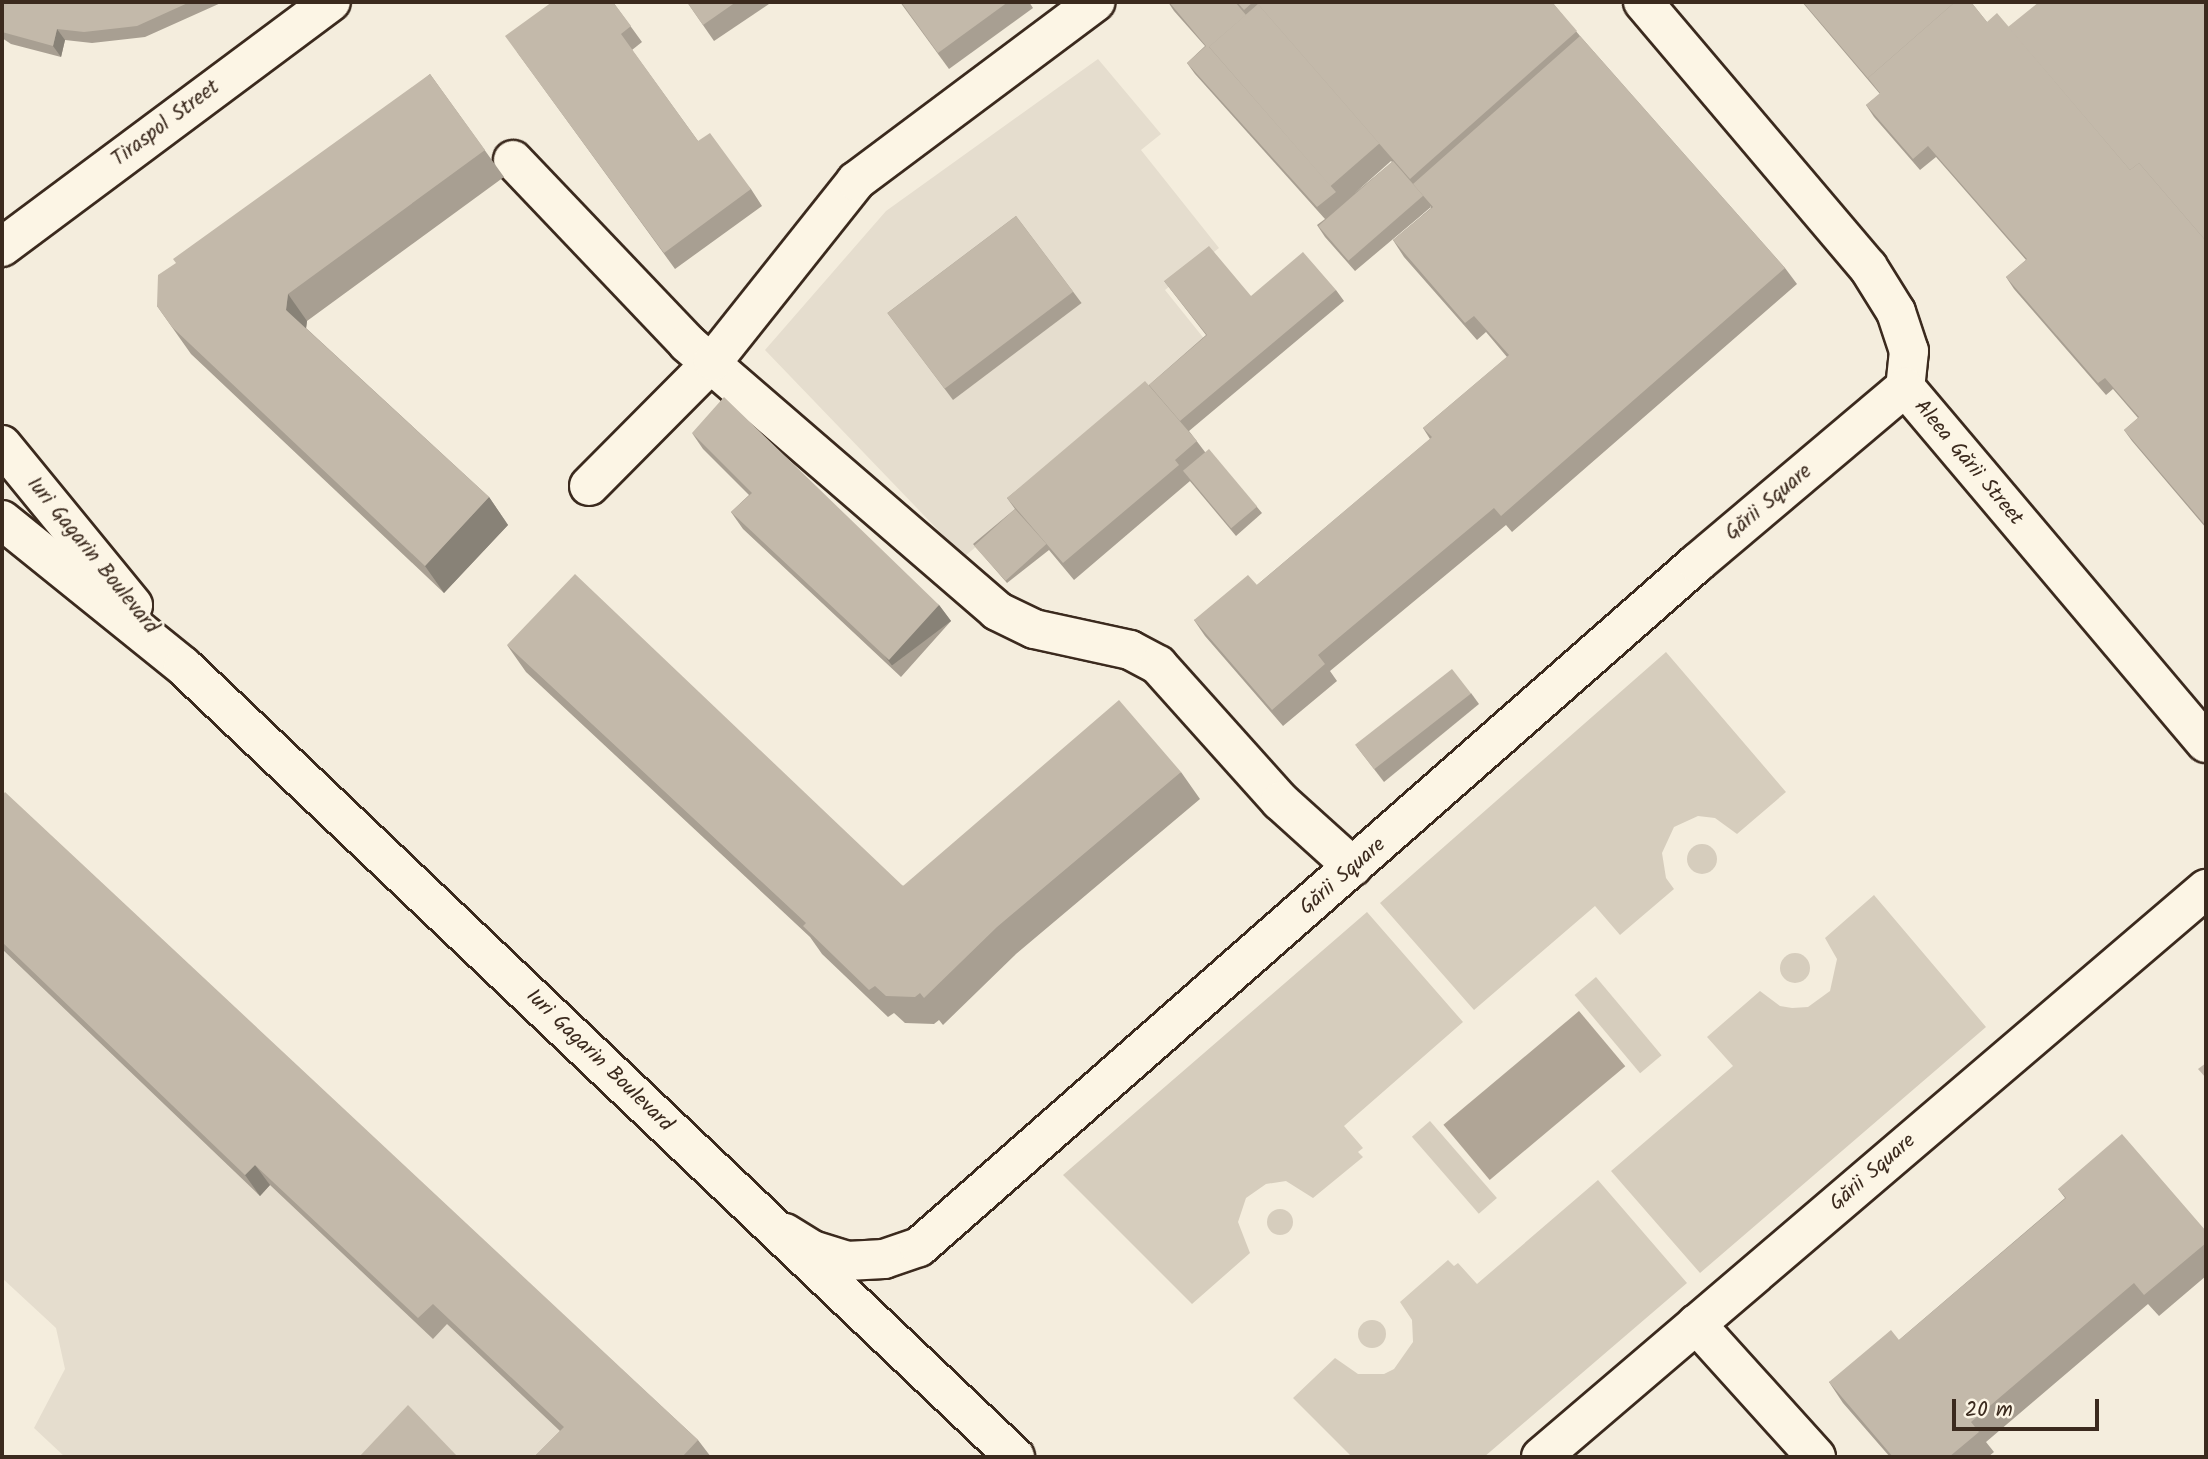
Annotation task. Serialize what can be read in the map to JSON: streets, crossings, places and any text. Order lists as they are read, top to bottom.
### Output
{
  "streets": {
    "street": [
      "Tiraspol Street",
      "Aleea Gării Street",
      "Gării Square",
      "Iuri Gagarin Boulevard"
    ]
  },
  "crossings": [
    ["Aleea Gării Street", "Gării Square"],
    ["Gării Square", "Iuri Gagarin Boulevard"]
  ],
  "scale_bar": "20 m"
}
